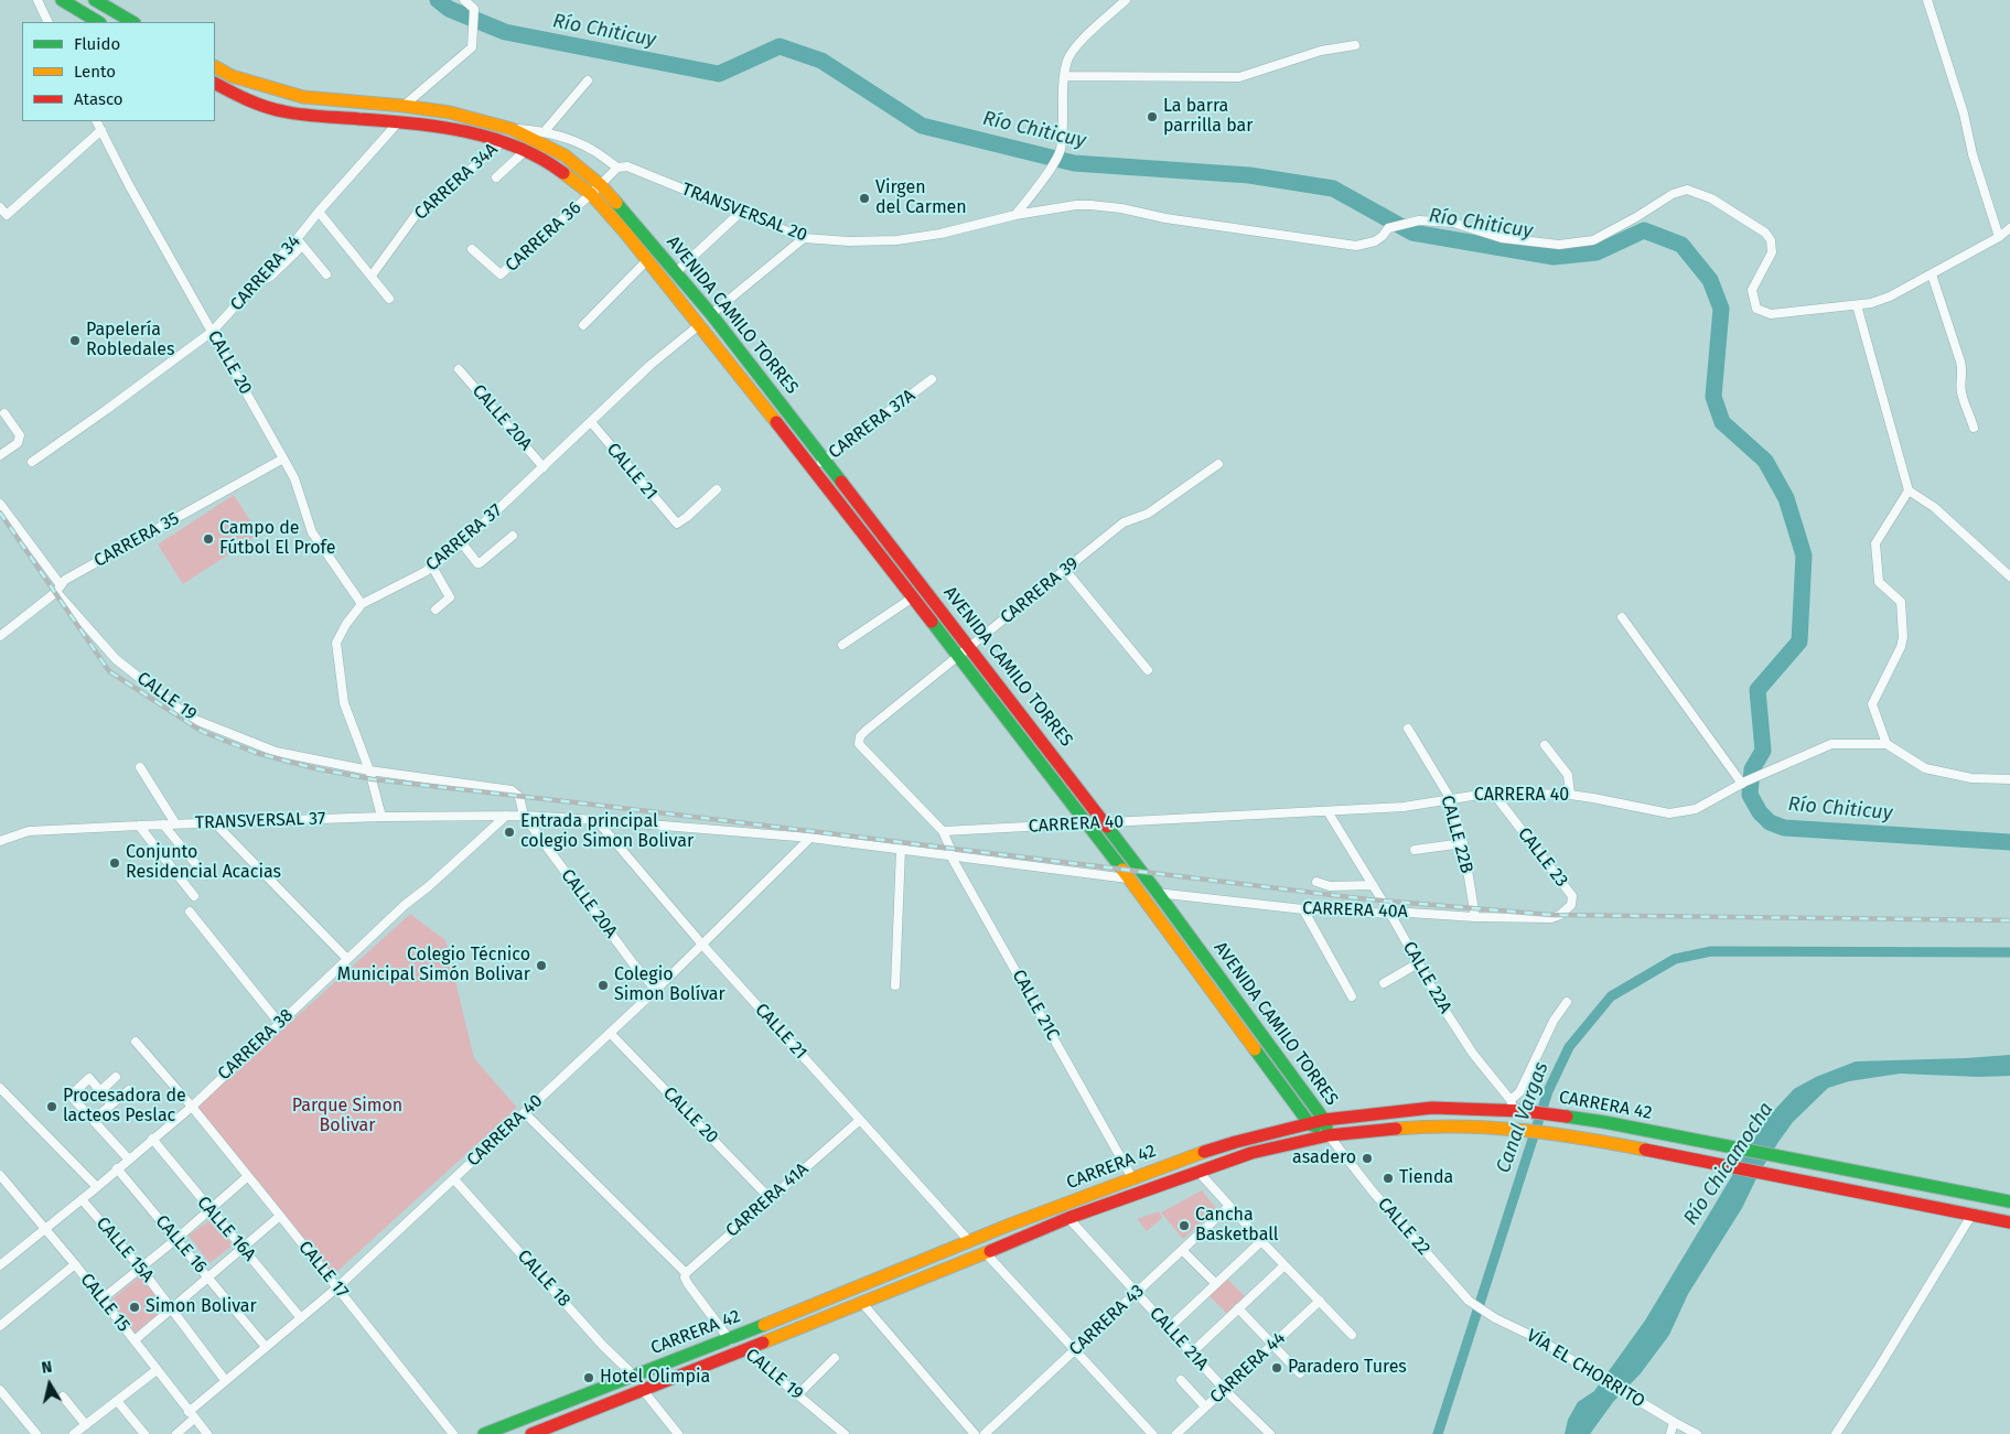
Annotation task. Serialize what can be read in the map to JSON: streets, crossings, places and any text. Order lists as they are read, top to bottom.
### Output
{
  "streets": {
    "main road": ["AVENIDA CAMILO TORRES", "CARRERA 42"],
    "street": [
      "CARRERA 34A",
      "TRANSVERSAL 20",
      "CARRERA 36",
      "CARRERA 34",
      "CALLE 20",
      "CALLE 20A",
      "CARRERA 37A",
      "CALLE 21",
      "CARRERA 37",
      "CARRERA 35",
      "CARRERA 39",
      "CALLE 19",
      "CARRERA 40",
      "TRANSVERSAL 37",
      "CALLE 22B",
      "CALLE 23",
      "CARRERA 40A",
      "CALLE 22A",
      "CALLE 21C",
      "CARRERA 38",
      "CARRERA 41A",
      "CALLE 22",
      "CALLE 16A",
      "CALLE 16",
      "CALLE 15A",
      "CALLE 17",
      "CALLE 18",
      "CALLE 15",
      "CARRERA 43",
      "CALLE 21A",
      "CARRERA 44",
      "VÍA EL CHORRITO"
    ]
  },
  "crossings": [
    ["CARRERA 34A", "AVENIDA CAMILO TORRES"],
    ["TRANSVERSAL 20", "AVENIDA CAMILO TORRES"],
    ["CARRERA 36", "AVENIDA CAMILO TORRES"],
    ["CARRERA 34", "AVENIDA CAMILO TORRES"],
    ["CARRERA 34", "CALLE 20"],
    ["AVENIDA CAMILO TORRES", "CARRERA 37A"],
    ["AVENIDA CAMILO TORRES", "CARRERA 37"],
    ["AVENIDA CAMILO TORRES", "CARRERA 39"],
    ["AVENIDA CAMILO TORRES", "CARRERA 40"],
    ["AVENIDA CAMILO TORRES", "CARRERA 40A"],
    ["AVENIDA CAMILO TORRES", "CARRERA 42"],
    ["AVENIDA CAMILO TORRES", "CALLE 22"],
    ["CALLE 20", "CARRERA 37"],
    ["CALLE 20", "CARRERA 35"],
    ["CALLE 20", "CARRERA 40"],
    ["CALLE 20", "CARRERA 41A"],
    ["CALLE 20A", "CARRERA 37"],
    ["CALLE 20A", "CARRERA 40"],
    ["CALLE 20A", "TRANSVERSAL 37"],
    ["CALLE 21", "CARRERA 37"],
    ["CALLE 21", "CARRERA 40"],
    ["CALLE 21", "CARRERA 42"],
    ["CALLE 21", "CARRERA 41A"],
    ["CARRERA 37", "CALLE 19"],
    ["CARRERA 37", "TRANSVERSAL 37"],
    ["CARRERA 35", "CALLE 19"],
    ["CARRERA 39", "CARRERA 40"],
    ["CARRERA 39", "CALLE 21C"],
    ["CALLE 19", "CARRERA 42"],
    ["CALLE 19", "CARRERA 41A"],
    ["CARRERA 40", "CALLE 22B"],
    ["CARRERA 40", "CALLE 23"],
    ["CARRERA 40", "CALLE 22A"],
    ["CARRERA 40", "CALLE 21C"],
    ["CARRERA 40", "CALLE 16A"],
    ["CARRERA 40", "CALLE 16"],
    ["CARRERA 40", "CALLE 15A"],
    ["CARRERA 40", "CALLE 17"],
    ["CARRERA 40", "CALLE 18"],
    ["CARRERA 40", "CALLE 15"],
    ["TRANSVERSAL 37", "CARRERA 38"],
    ["CALLE 22B", "CARRERA 40A"],
    ["CALLE 23", "CARRERA 40A"],
    ["CARRERA 40A", "CALLE 22A"],
    ["CALLE 22A", "CARRERA 42"],
    ["CALLE 21C", "CARRERA 42"],
    ["CARRERA 38", "CALLE 16A"],
    ["CARRERA 38", "CALLE 16"],
    ["CARRERA 38", "CALLE 15A"],
    ["CARRERA 38", "CALLE 17"],
    ["CARRERA 38", "CALLE 15"],
    ["CARRERA 42", "CALLE 22"],
    ["CARRERA 42", "CALLE 18"],
    ["CARRERA 42", "CALLE 21A"],
    ["CALLE 22", "VÍA EL CHORRITO"],
    ["CARRERA 43", "CALLE 21A"],
    ["CALLE 21A", "CARRERA 44"]
  ],
  "water": ["Río Chiticuy", "Canal Vargas", "Río Chicamocha"],
  "parks": ["Parque Simon Bolivar"],
  "places": [
    "La barra parrilla bar",
    "Virgen del Carmen",
    "Papelería Robledales",
    "Campo de Fútbol El Profe",
    "Entrada principal colegio Simon Bolivar",
    "Conjunto Residencial Acacias",
    "Colegio Técnico Municipal Simón Bolivar",
    "Colegio Simon Bolívar",
    "Procesadora de lacteos Peslac",
    "asadero",
    "Tienda",
    "Cancha Basketball",
    "Simon Bolivar",
    "Paradero Tures",
    "Hotel Olimpia"
  ],
  "legend": ["Fluido", "Lento", "Atasco"],
  "north": "top"
}
